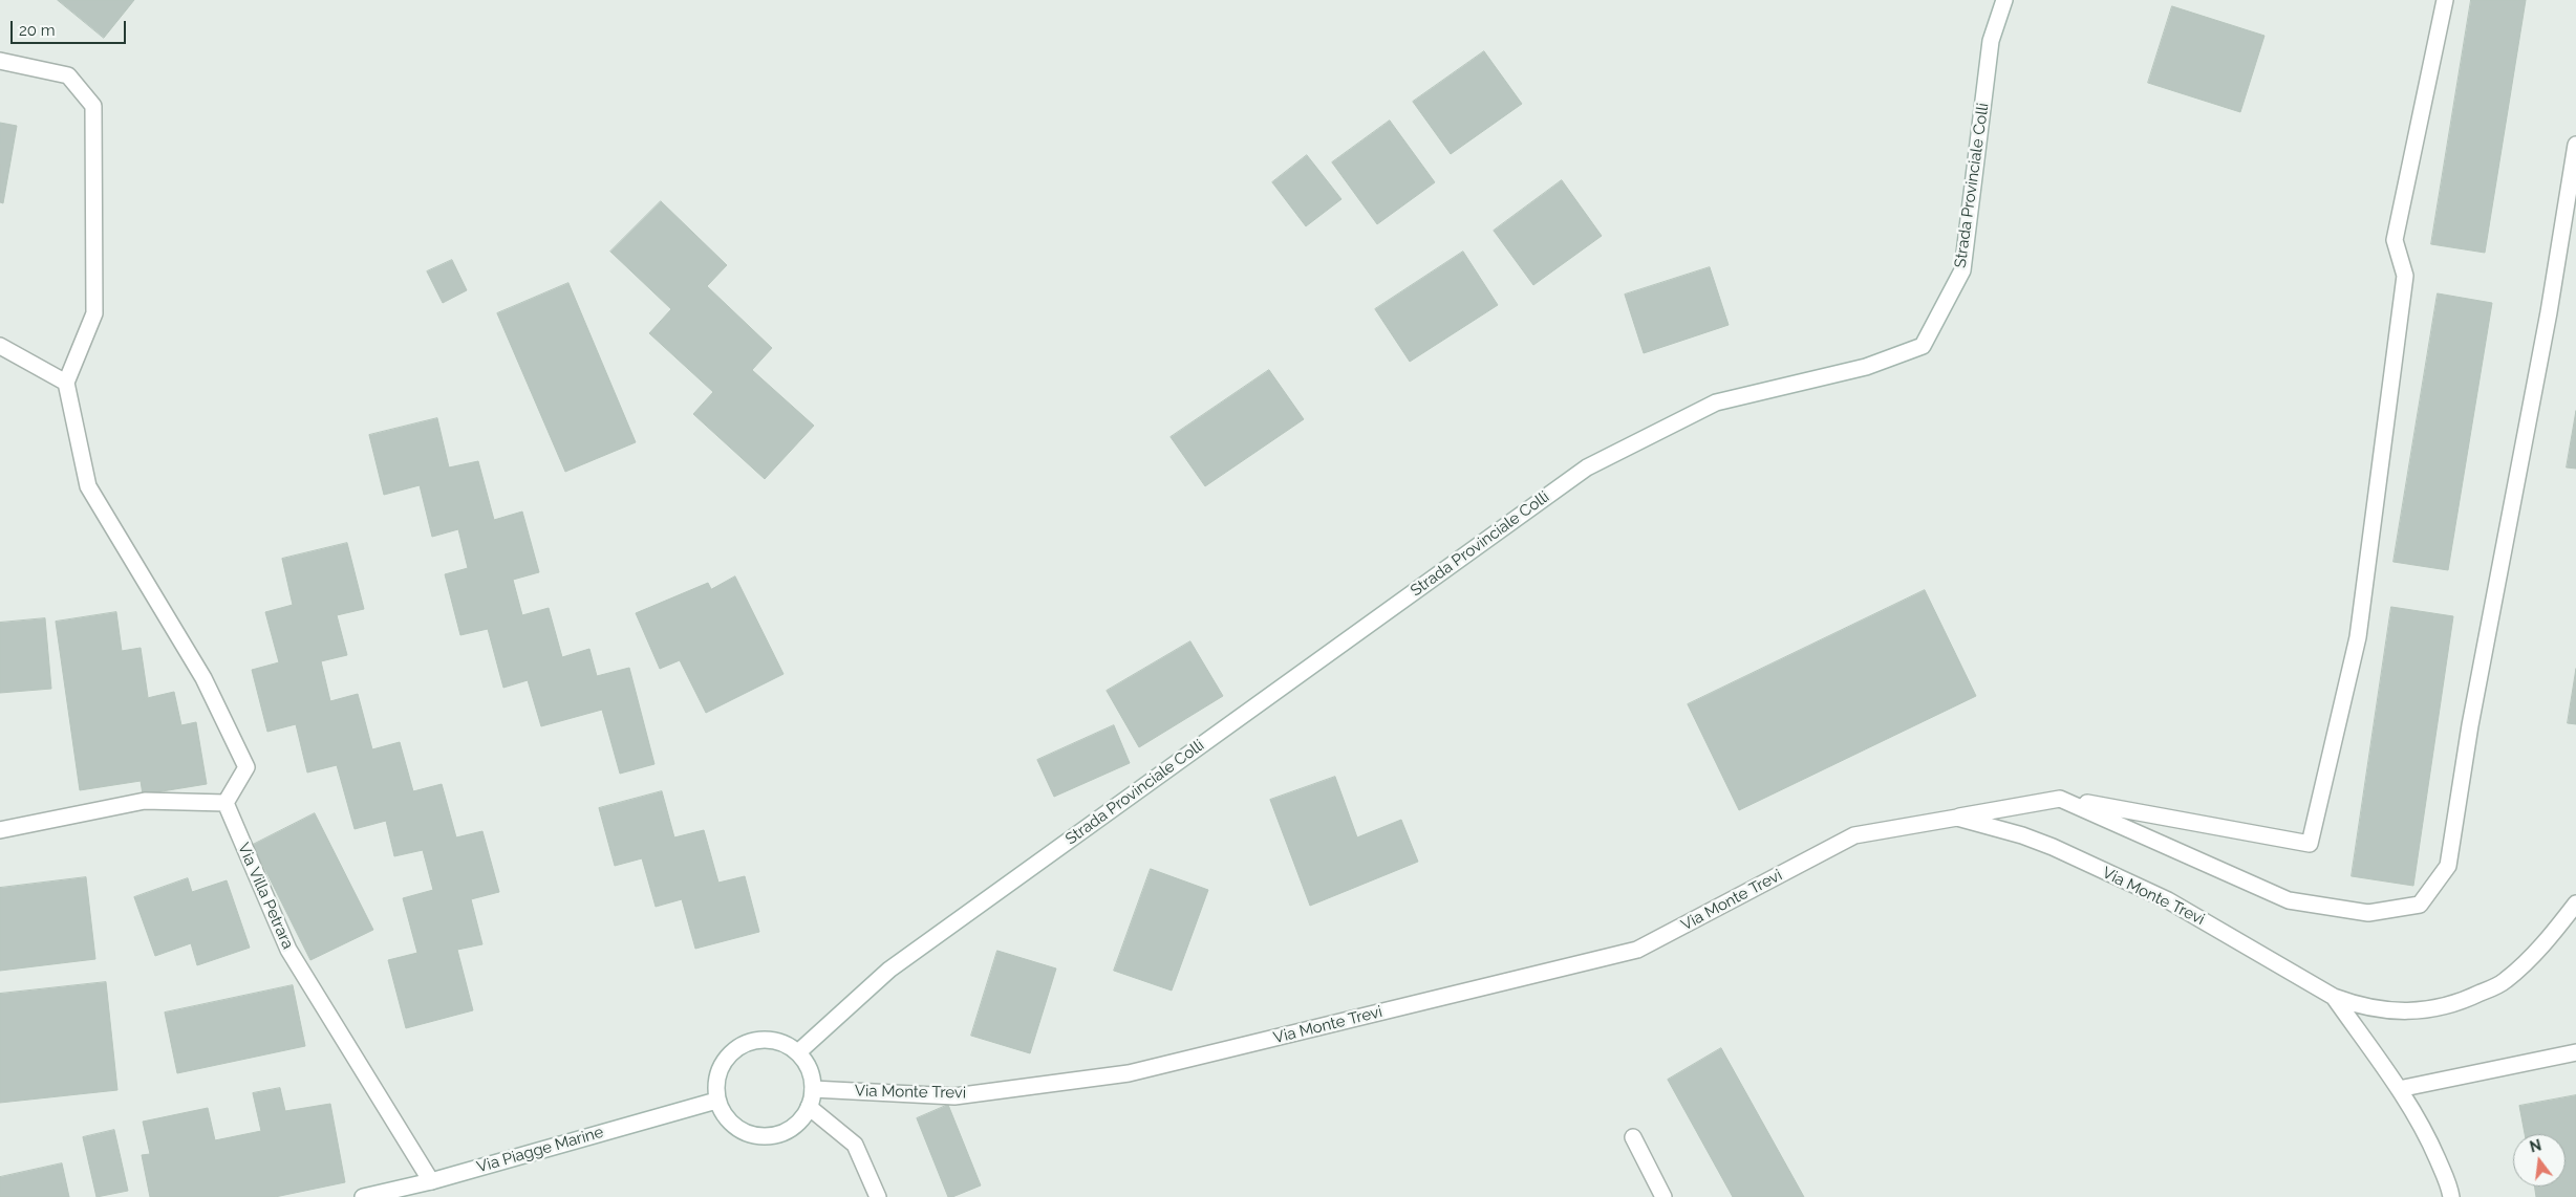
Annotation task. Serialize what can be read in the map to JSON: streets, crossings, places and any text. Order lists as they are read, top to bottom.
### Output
{
  "streets": {
    "street": [
      "Strada Provinciale Colli",
      "Via Villa Petrara",
      "Via Monte Trevi",
      "Via Piagge Marine"
    ]
  },
  "crossings": [
    ["Strada Provinciale Colli", "Via Monte Trevi"],
    ["Strada Provinciale Colli", "Via Piagge Marine"],
    ["Via Villa Petrara", "Via Piagge Marine"],
    ["Via Monte Trevi", "Via Piagge Marine"]
  ],
  "scale_bar": "20 m",
  "north": "top"
}
